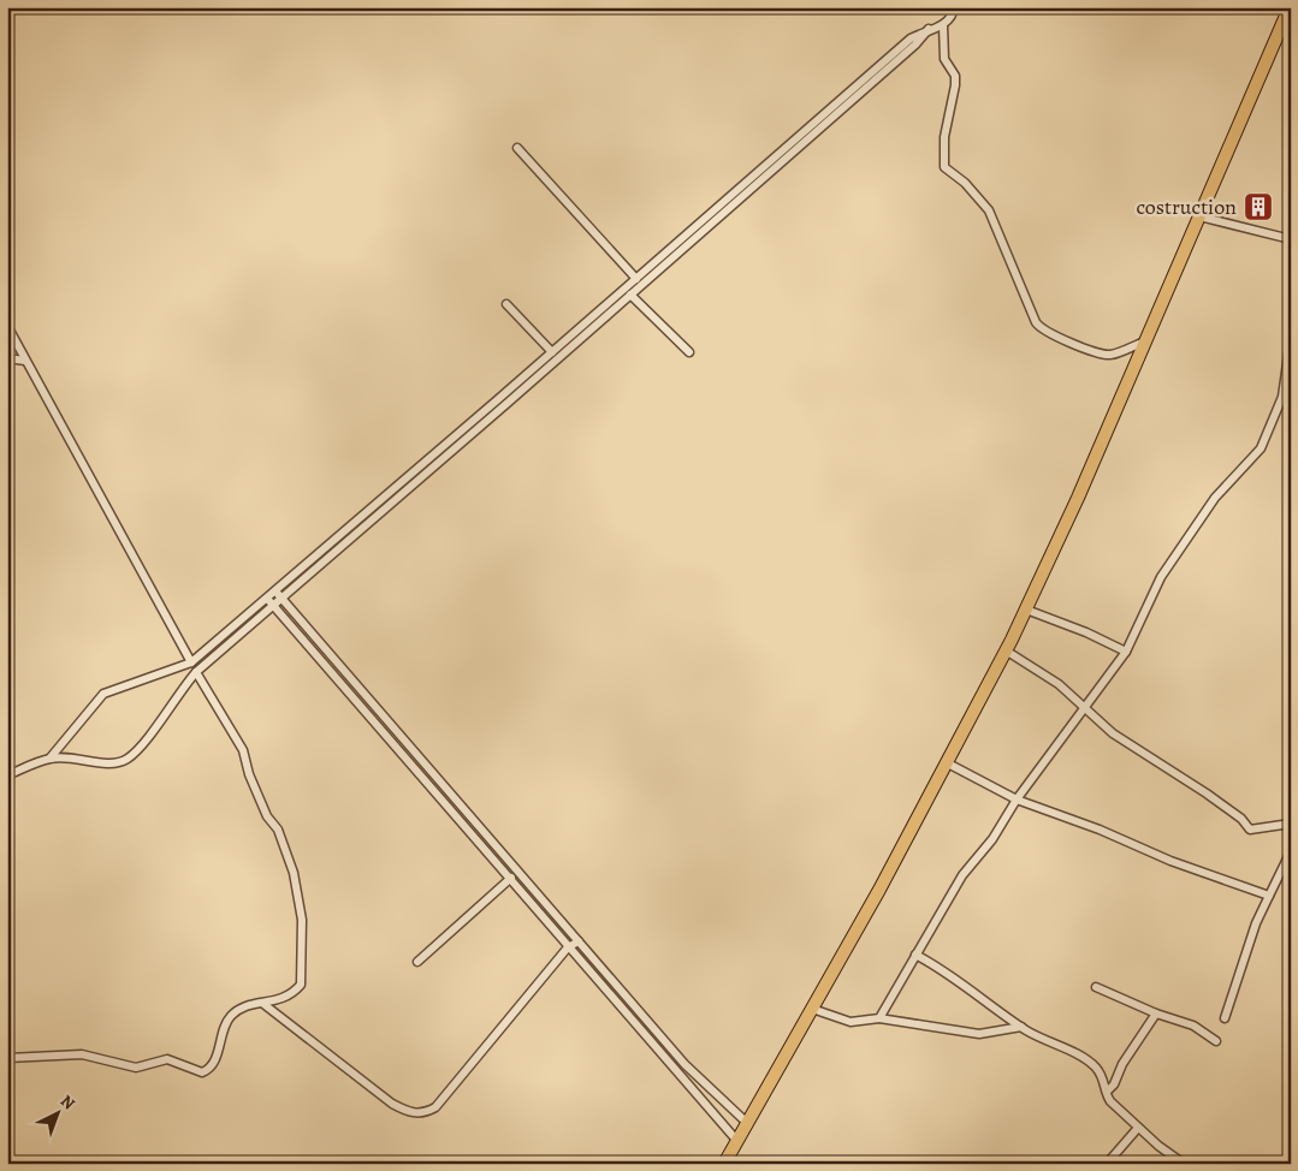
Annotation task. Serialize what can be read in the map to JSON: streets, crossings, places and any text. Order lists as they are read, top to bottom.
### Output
{
  "places": {
    "building": ["costruction"]
  },
  "north": "top right"
}
